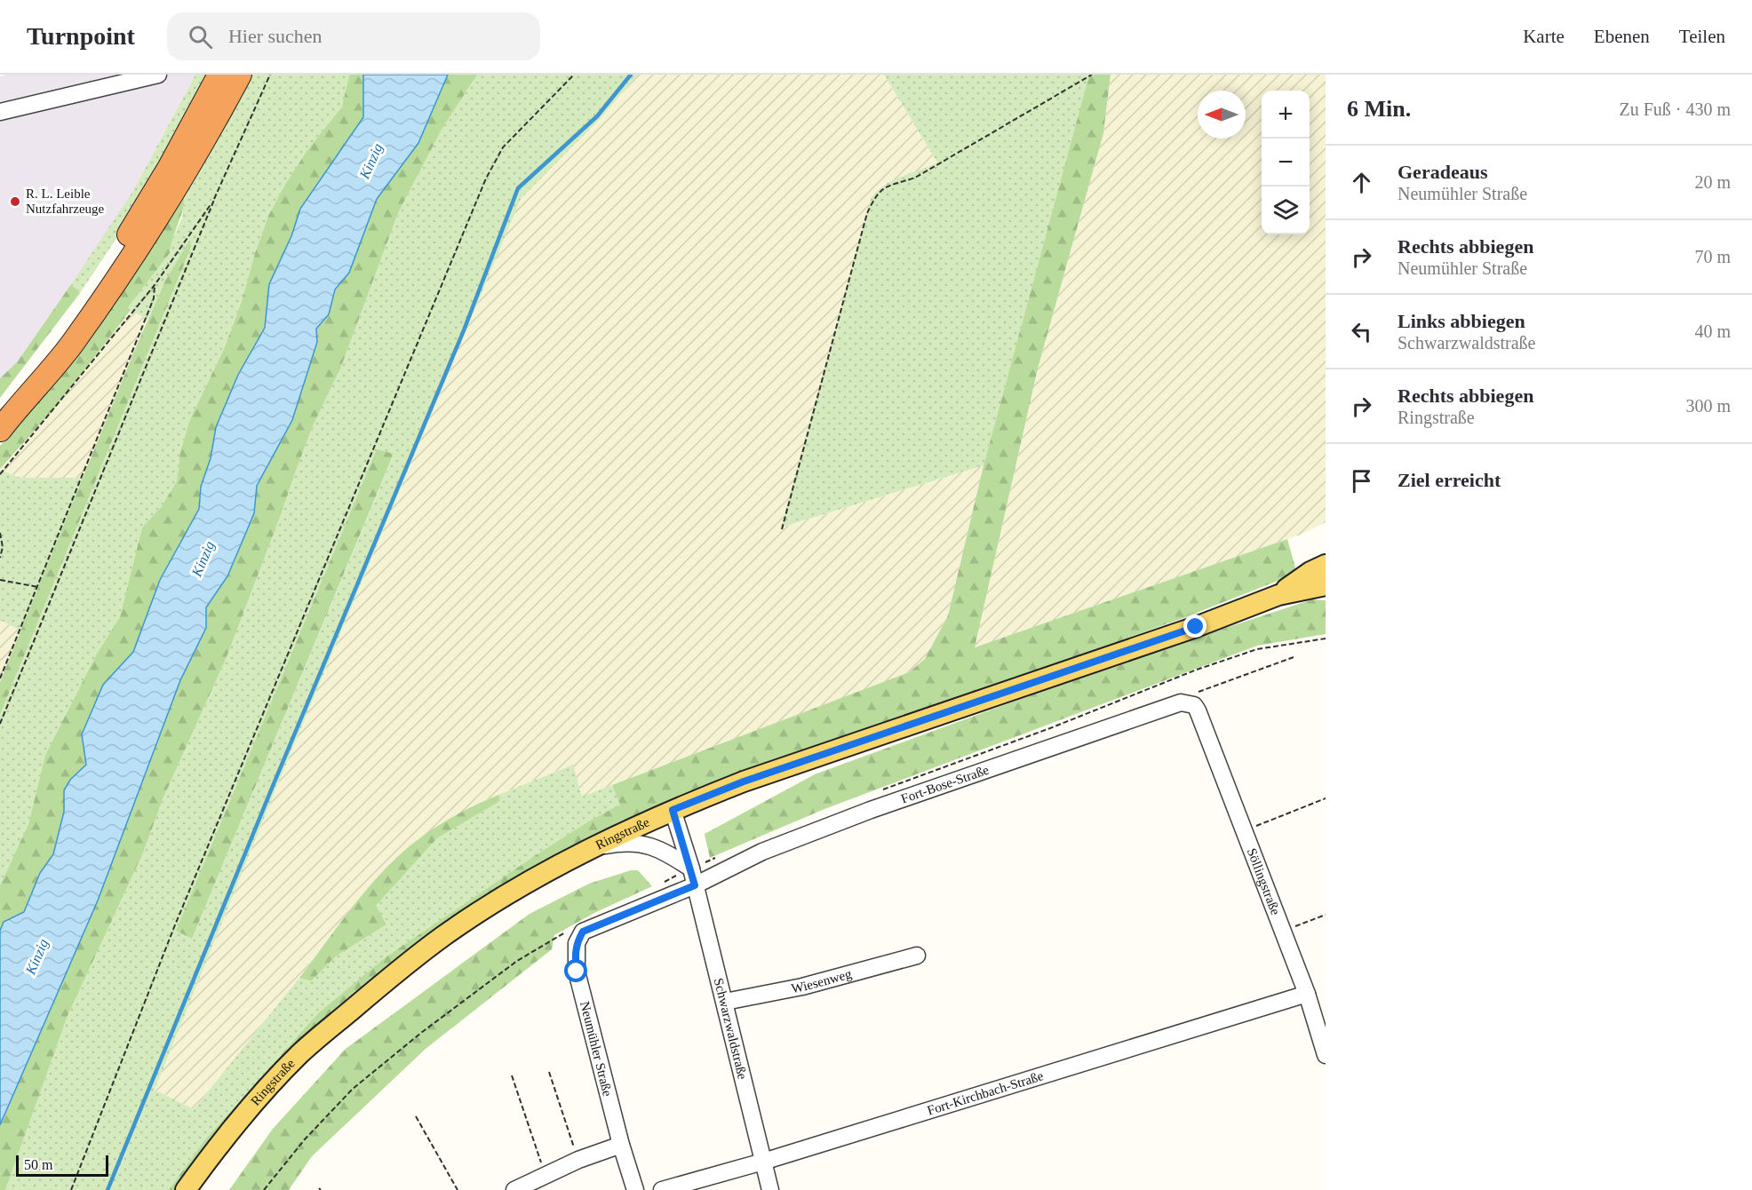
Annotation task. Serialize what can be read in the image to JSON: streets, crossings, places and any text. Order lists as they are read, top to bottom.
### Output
{
  "streets": {
    "main road": ["Ringstraße"],
    "street": [
      "Fort-Bose-Straße",
      "Söllingstraße",
      "Wiesenweg",
      "Schwarzwaldstraße",
      "Neumühler Straße",
      "Fort-Kirchbach-Straße"
    ]
  },
  "crossings": [
    ["Fort-Bose-Straße", "Söllingstraße"],
    ["Fort-Bose-Straße", "Schwarzwaldstraße"],
    ["Fort-Bose-Straße", "Neumühler Straße"],
    ["Ringstraße", "Schwarzwaldstraße"],
    ["Söllingstraße", "Fort-Kirchbach-Straße"],
    ["Wiesenweg", "Schwarzwaldstraße"],
    ["Schwarzwaldstraße", "Neumühler Straße"],
    ["Schwarzwaldstraße", "Fort-Kirchbach-Straße"]
  ],
  "water": ["Kinzig"],
  "places": ["R. L. Leible Nutzfahrzeuge"],
  "scale_bar": "50 m",
  "north": "left",
  "page": {
    "header": "Turnpoint",
    "search": "Hier suchen",
    "nav": ["Karte", "Ebenen", "Teilen"],
    "heading": ["6 Min.", "Zu Fuß · 430 m"],
    "map_buttons": ["+", "−"],
    "list": [
      ["Geradeaus", "Neumühler Straße", "20 m"],
      ["Rechts abbiegen", "Neumühler Straße", "70 m"],
      ["Links abbiegen", "Schwarzwaldstraße", "40 m"],
      ["Rechts abbiegen", "Ringstraße", "300 m"],
      "Ziel erreicht"
    ],
    "scale": "50 m"
  }
}
